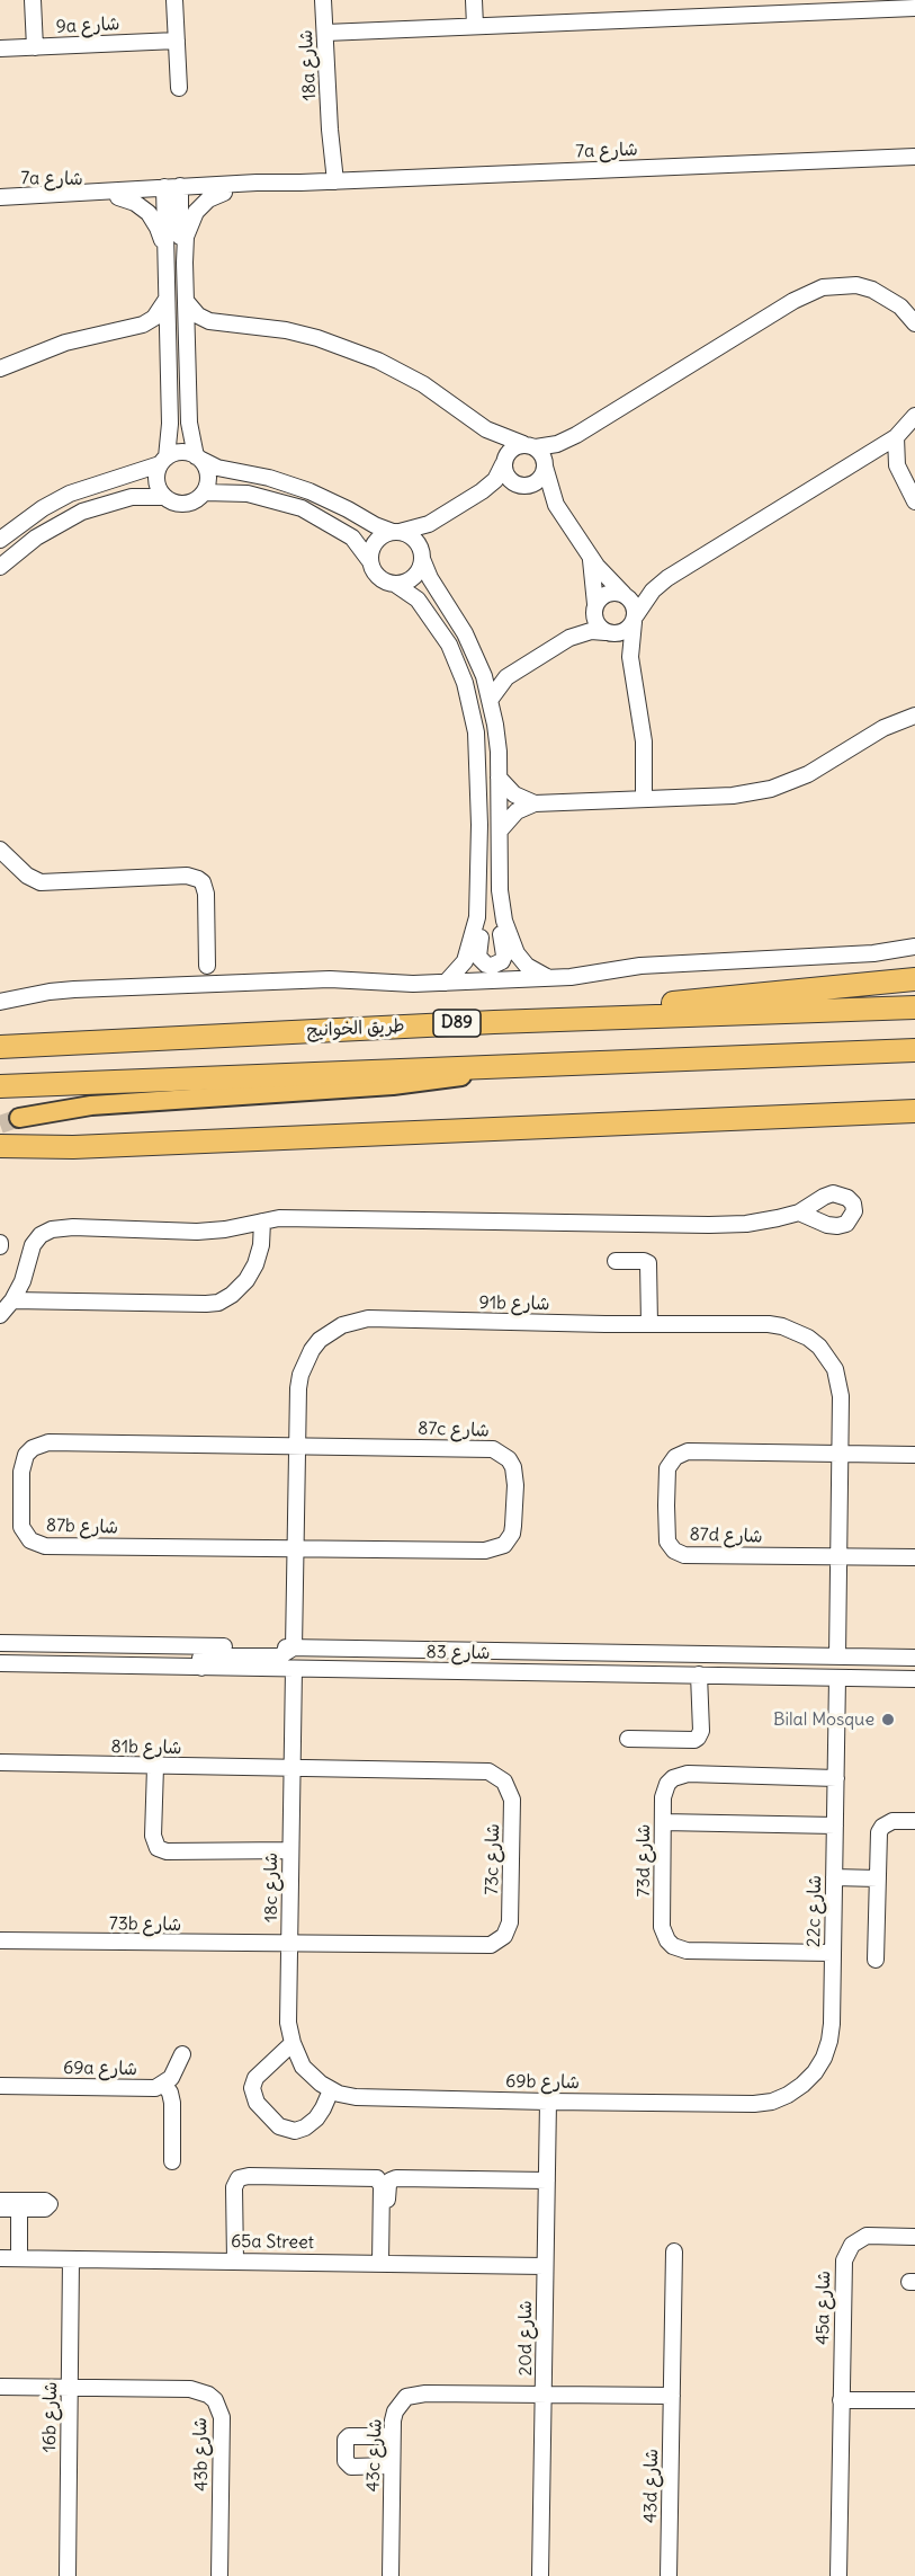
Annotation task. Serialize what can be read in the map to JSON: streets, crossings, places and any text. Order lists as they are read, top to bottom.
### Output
{
  "streets": {
    "highway": ["D89", "طريق الخوانيج"],
    "street": [
      "9a شارع",
      "18a شارع",
      "7a شارع",
      "91b شارع",
      "87c شارع",
      "87b شارع",
      "87d شارع",
      "شارع 83",
      "81b شارع",
      "73c شارع",
      "73d شارع",
      "18c شارع",
      "22c شارع",
      "73b شارع",
      "69a شارع",
      "69b شارع",
      "65a Street",
      "45a شارع",
      "20d شارع",
      "16b شارع",
      "43b شارع",
      "43c شارع",
      "43d شارع"
    ]
  },
  "crossings": [
    ["18a شارع", "7a شارع"],
    ["91b شارع", "87c شارع"],
    ["91b شارع", "87b شارع"],
    ["91b شارع", "87d شارع"],
    ["87c شارع", "87b شارع"],
    ["شارع 83", "18c شارع"],
    ["شارع 83", "22c شارع"],
    ["81b شارع", "73c شارع"],
    ["81b شارع", "18c شارع"],
    ["73c شارع", "18c شارع"],
    ["73c شارع", "73b شارع"],
    ["73d شارع", "22c شارع"],
    ["18c شارع", "73b شارع"],
    ["18c شارع", "69b شارع"],
    ["22c شارع", "69b شارع"],
    ["69b شارع", "20d شارع"],
    ["65a Street", "20d شارع"],
    ["65a Street", "16b شارع"],
    ["20d شارع", "43c شارع"],
    ["16b شارع", "43b شارع"]
  ],
  "places": ["Bilal Mosque"]
}
